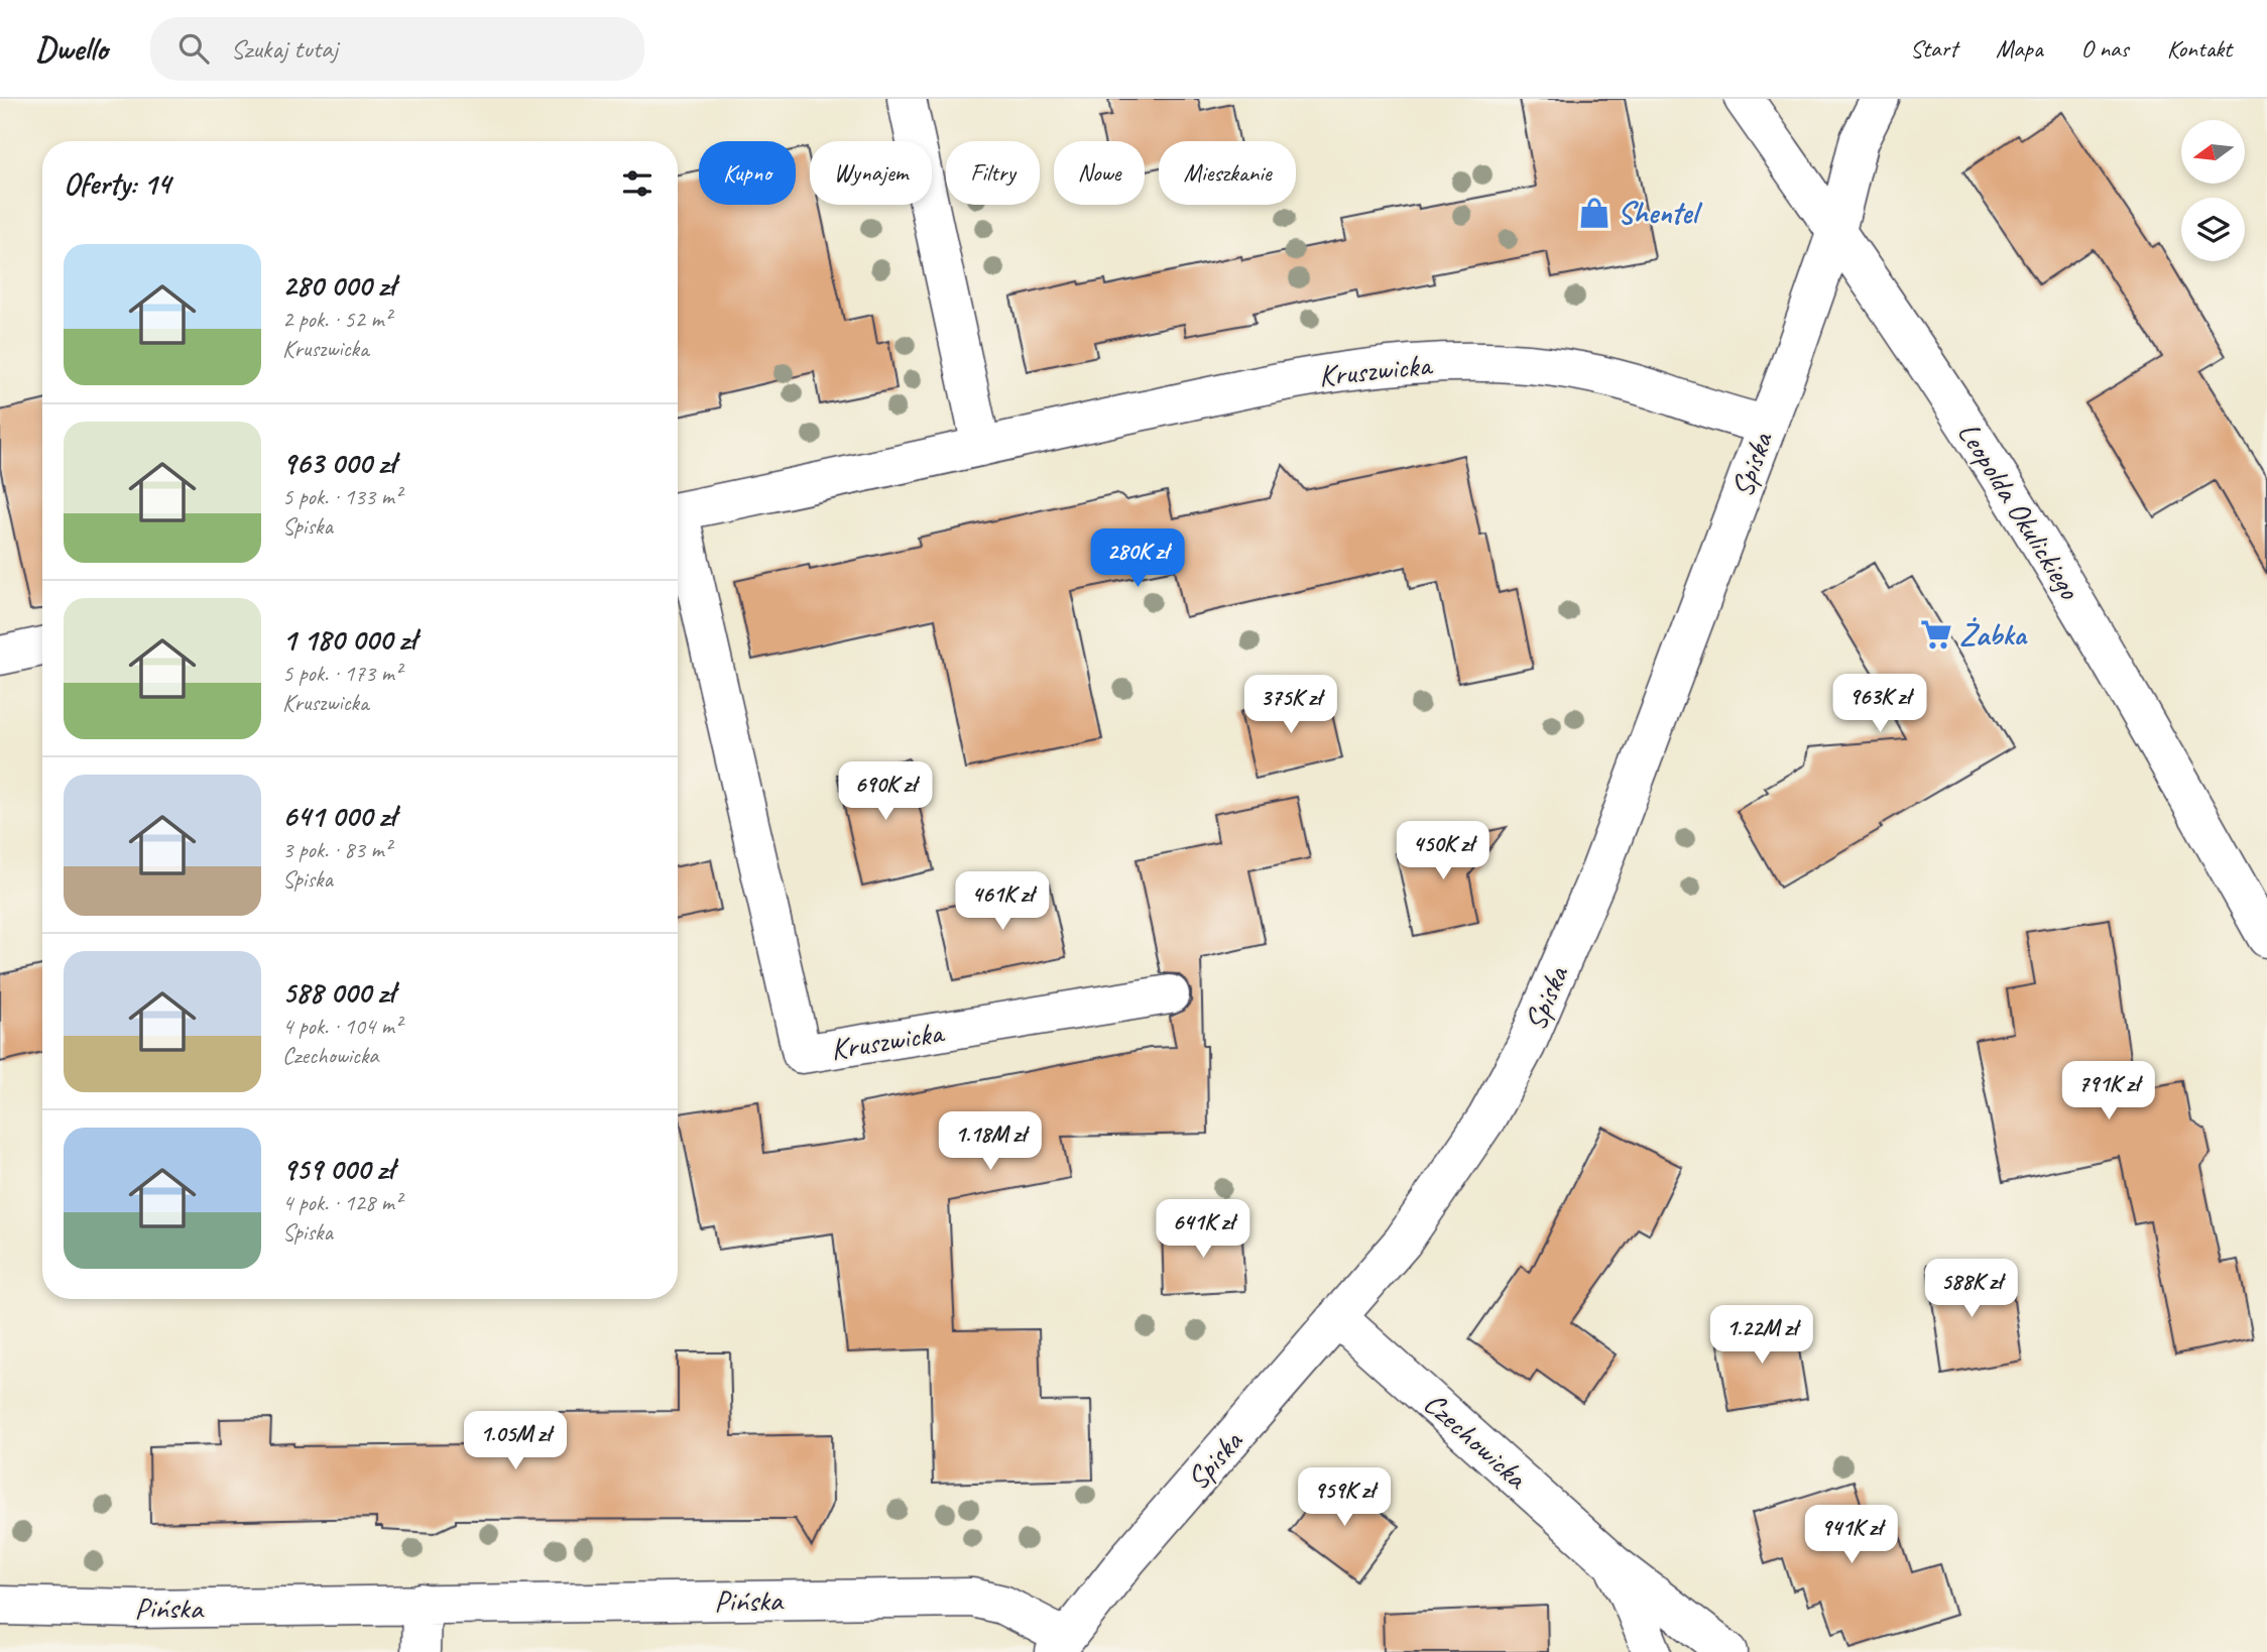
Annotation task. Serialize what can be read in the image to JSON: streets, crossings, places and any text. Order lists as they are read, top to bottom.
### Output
{
  "streets": {
    "street": [
      "Kruszwicka",
      "Spiska",
      "Leopolda Okulickiego",
      "Czechowicka",
      "Pińska"
    ]
  },
  "crossings": [
    ["Kruszwicka", "Spiska"],
    ["Spiska", "Leopolda Okulickiego"],
    ["Spiska", "Czechowicka"],
    ["Spiska", "Pińska"]
  ],
  "places": {
    "shop": ["Shentel"],
    "supermarket": ["Żabka"]
  },
  "north": "left",
  "page": {
    "header": "Dwello",
    "search": "Szukaj tutaj",
    "nav": [
      "Start",
      "Mapa",
      "O nas",
      "Kontakt"
    ],
    "chip": [
      "Kupno",
      "Wynajem",
      "Filtry",
      "Nowe",
      "Mieszkanie"
    ],
    "heading": "Oferty: 14",
    "list": [
      {
        "name": "280 000 zł",
        "note": "2 pok. · 52 m² · Kruszwicka"
      },
      {
        "name": "963 000 zł",
        "note": "5 pok. · 133 m² · Spiska"
      },
      {
        "name": "1 180 000 zł",
        "note": "5 pok. · 173 m² · Kruszwicka"
      },
      {
        "name": "641 000 zł",
        "note": "3 pok. · 83 m² · Spiska"
      },
      {
        "name": "588 000 zł",
        "note": "4 pok. · 104 m² · Czechowicka"
      },
      {
        "name": "959 000 zł",
        "note": "4 pok. · 128 m² · Spiska"
      }
    ],
    "price": [
      "280K zł",
      "963K zł",
      "375K zł",
      "690K zł",
      "450K zł",
      "461K zł",
      "791K zł",
      "1.18M zł",
      "641K zł",
      "588K zł",
      "1.22M zł",
      "1.05M zł",
      "959K zł",
      "941K zł"
    ]
  }
}
